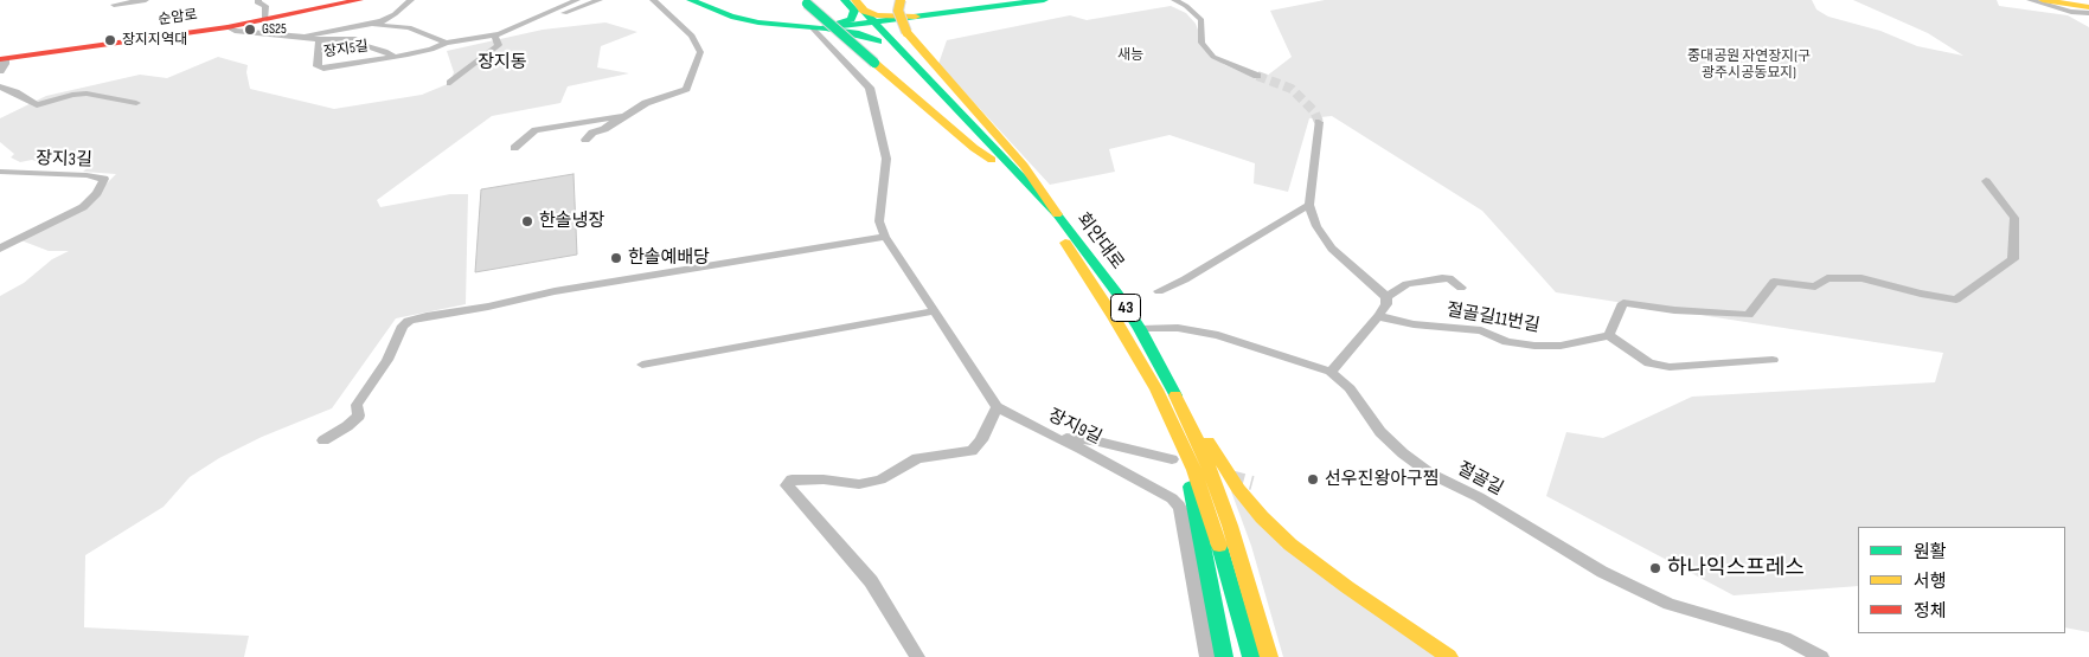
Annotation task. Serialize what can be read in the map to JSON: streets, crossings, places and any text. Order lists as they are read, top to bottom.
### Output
{
  "streets": {
    "main road": ["순암로", "회안대로", "43"],
    "street": [
      "장지5길",
      "장지3길",
      "절골길11번길",
      "장지9길",
      "절골길"
    ]
  },
  "crossings": [
    ["순암로", "장지5길"],
    ["회안대로", "43"],
    ["회안대로", "절골길"]
  ],
  "districts": ["장지동"],
  "parks": ["새능", "중대공원 자연장지(구 광주시공동묘지)"],
  "places": [
    "GS25",
    "장지지역대",
    "한솔냉장",
    "한솔예배당",
    "선우진왕아구찜",
    "하나익스프레스"
  ],
  "legend": ["원활", "서행", "정체"]
}
